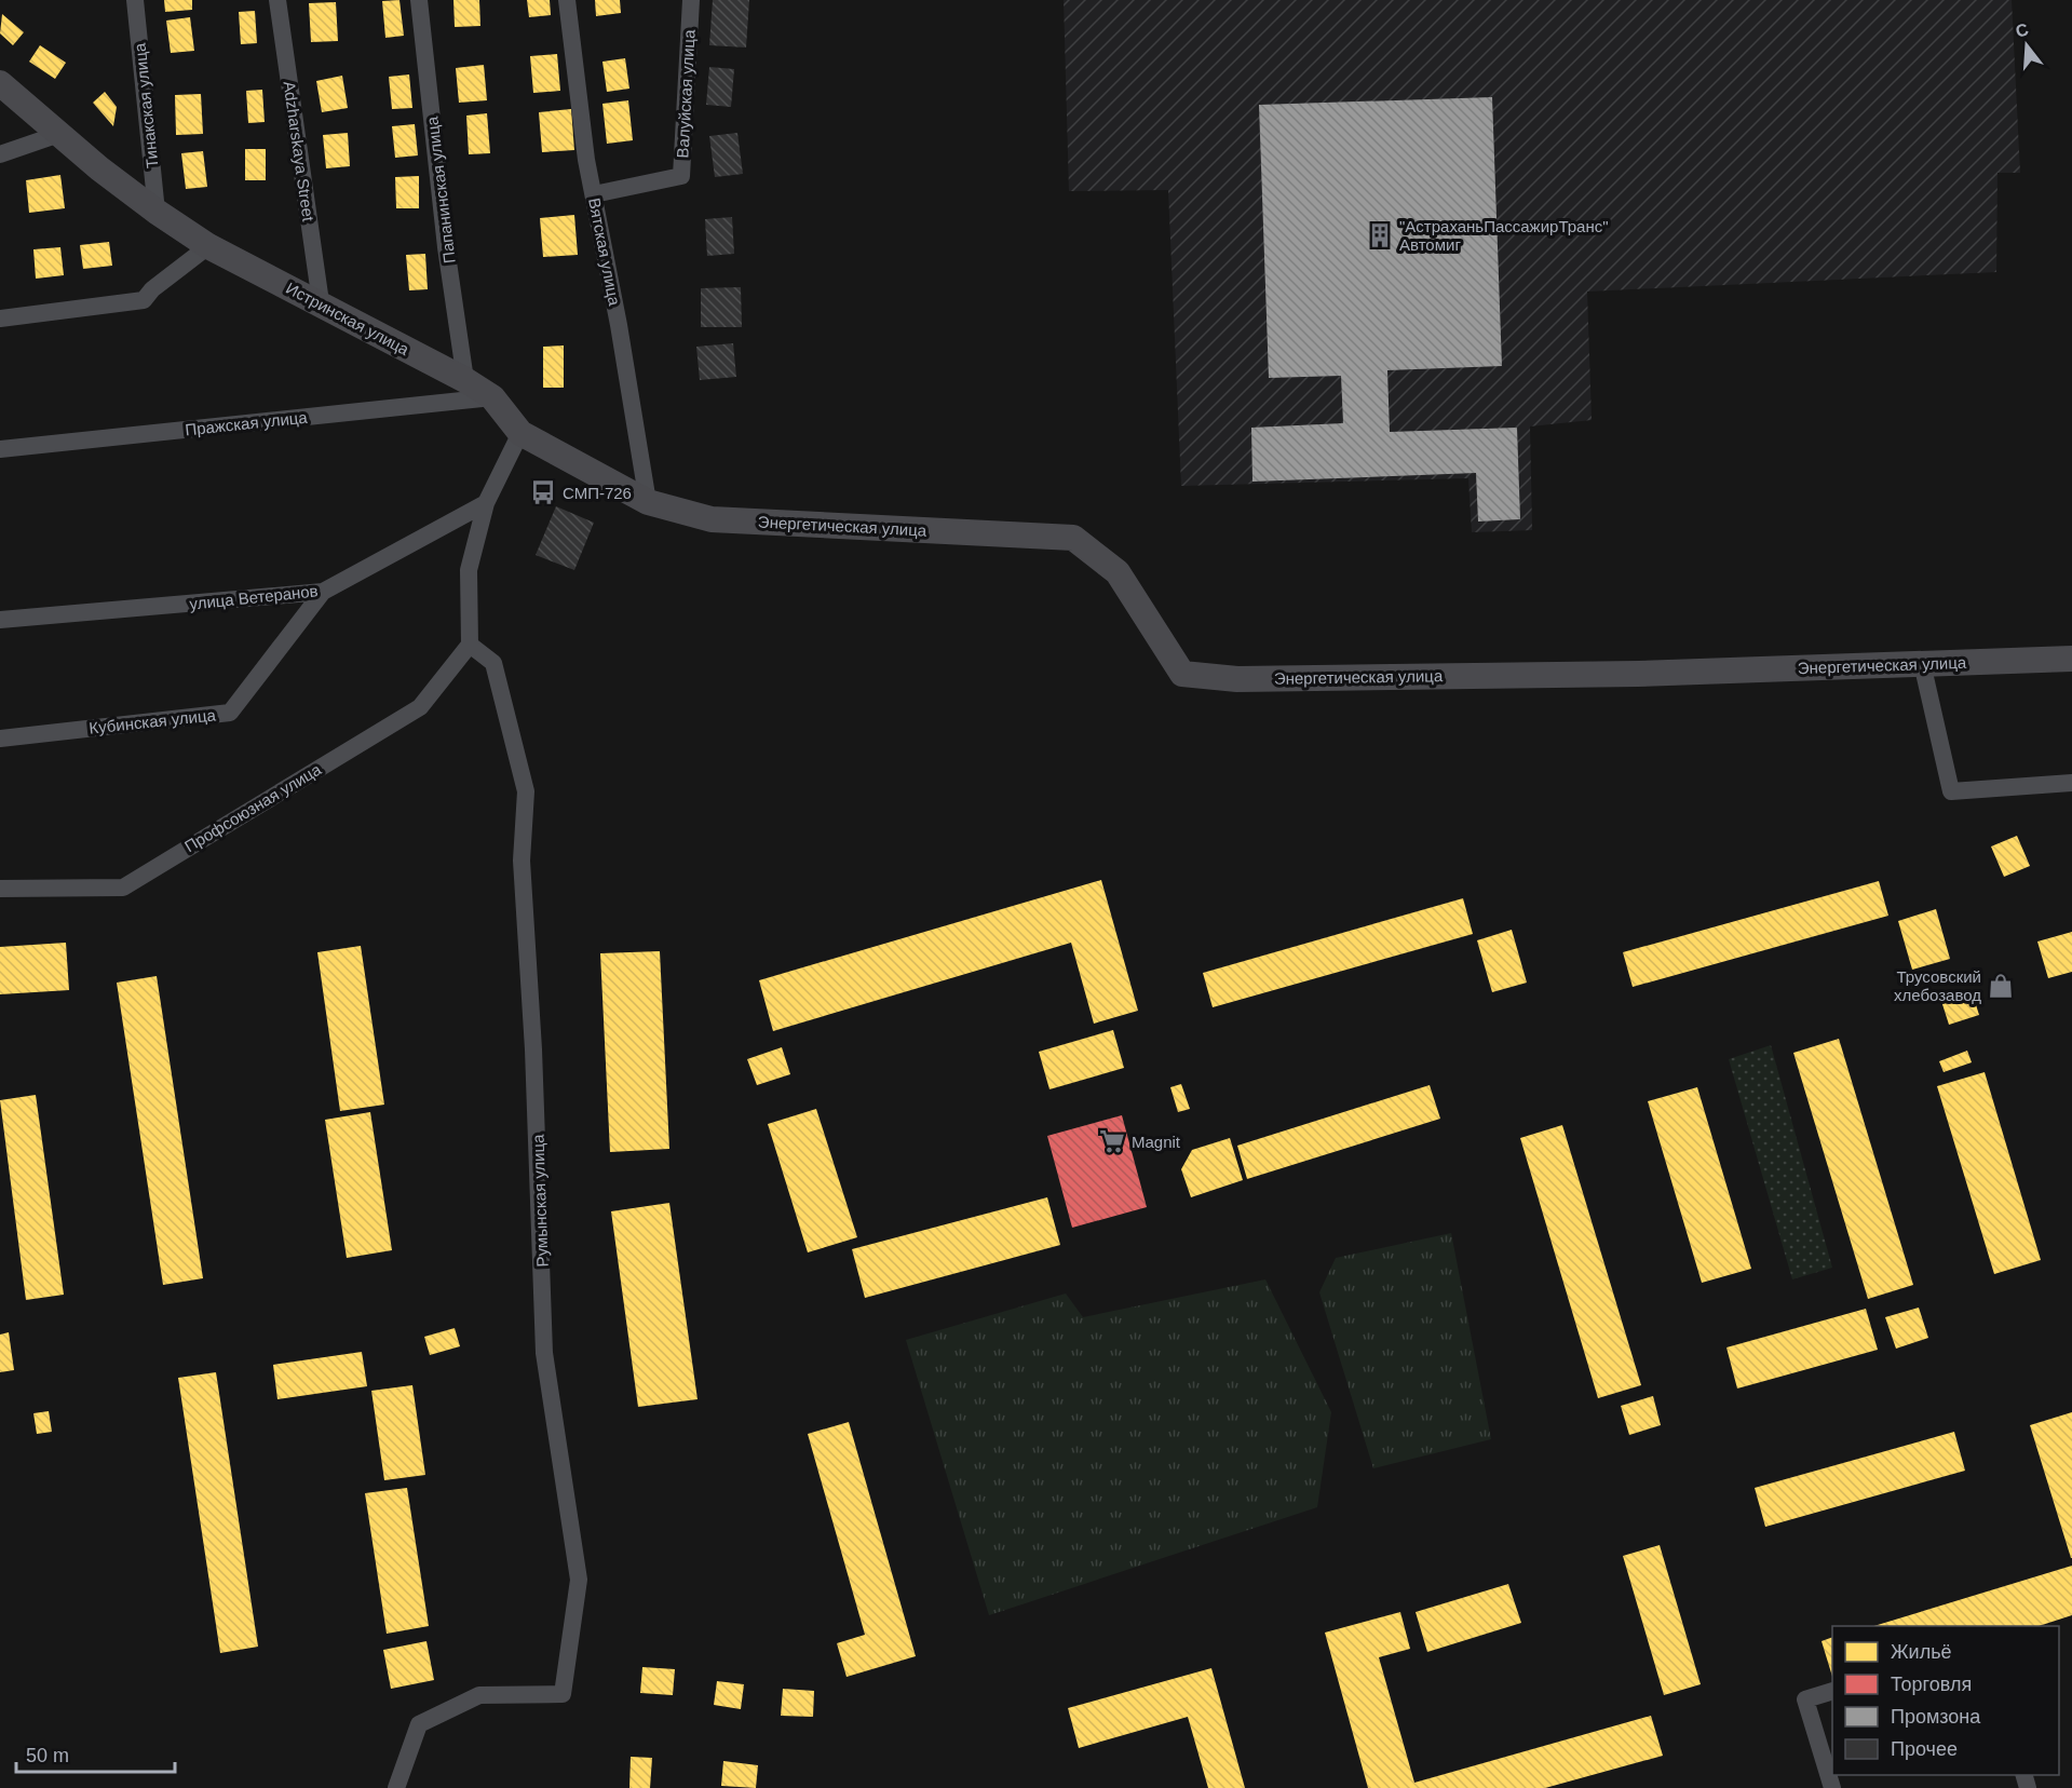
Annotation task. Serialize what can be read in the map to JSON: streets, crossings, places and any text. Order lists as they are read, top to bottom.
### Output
{
  "streets": {
    "street": [
      "Валуйская улица",
      "Тинакская улица",
      "Adzharskaya Street",
      "Папанинская улица",
      "Вятская улица",
      "Истринская улица",
      "Пражская улица",
      "Энергетическая улица",
      "улица Ветеранов",
      "Кубинская улица",
      "Профсоюзная улица",
      "Румынская улица"
    ]
  },
  "crossings": [
    ["Валуйская улица", "Вятская улица"],
    ["Тинакская улица", "Истринская улица"],
    ["Adzharskaya Street", "Истринская улица"],
    ["Папанинская улица", "Истринская улица"],
    ["Вятская улица", "Истринская улица"],
    ["Истринская улица", "Пражская улица"],
    ["Истринская улица", "Энергетическая улица"],
    ["улица Ветеранов", "Кубинская улица"],
    ["Профсоюзная улица", "Румынская улица"]
  ],
  "places": {
    "building": ["\"АстраханьПассажирТранс\" Автомиг"],
    "bus stop": ["СМП-726"],
    "shop": ["Трусовский хлебозавод"],
    "supermarket": ["Magnit"]
  },
  "legend": [
    "Жильё",
    "Торговля",
    "Промзона",
    "Прочее"
  ],
  "scale_bar": "50 m",
  "north": "top"
}
